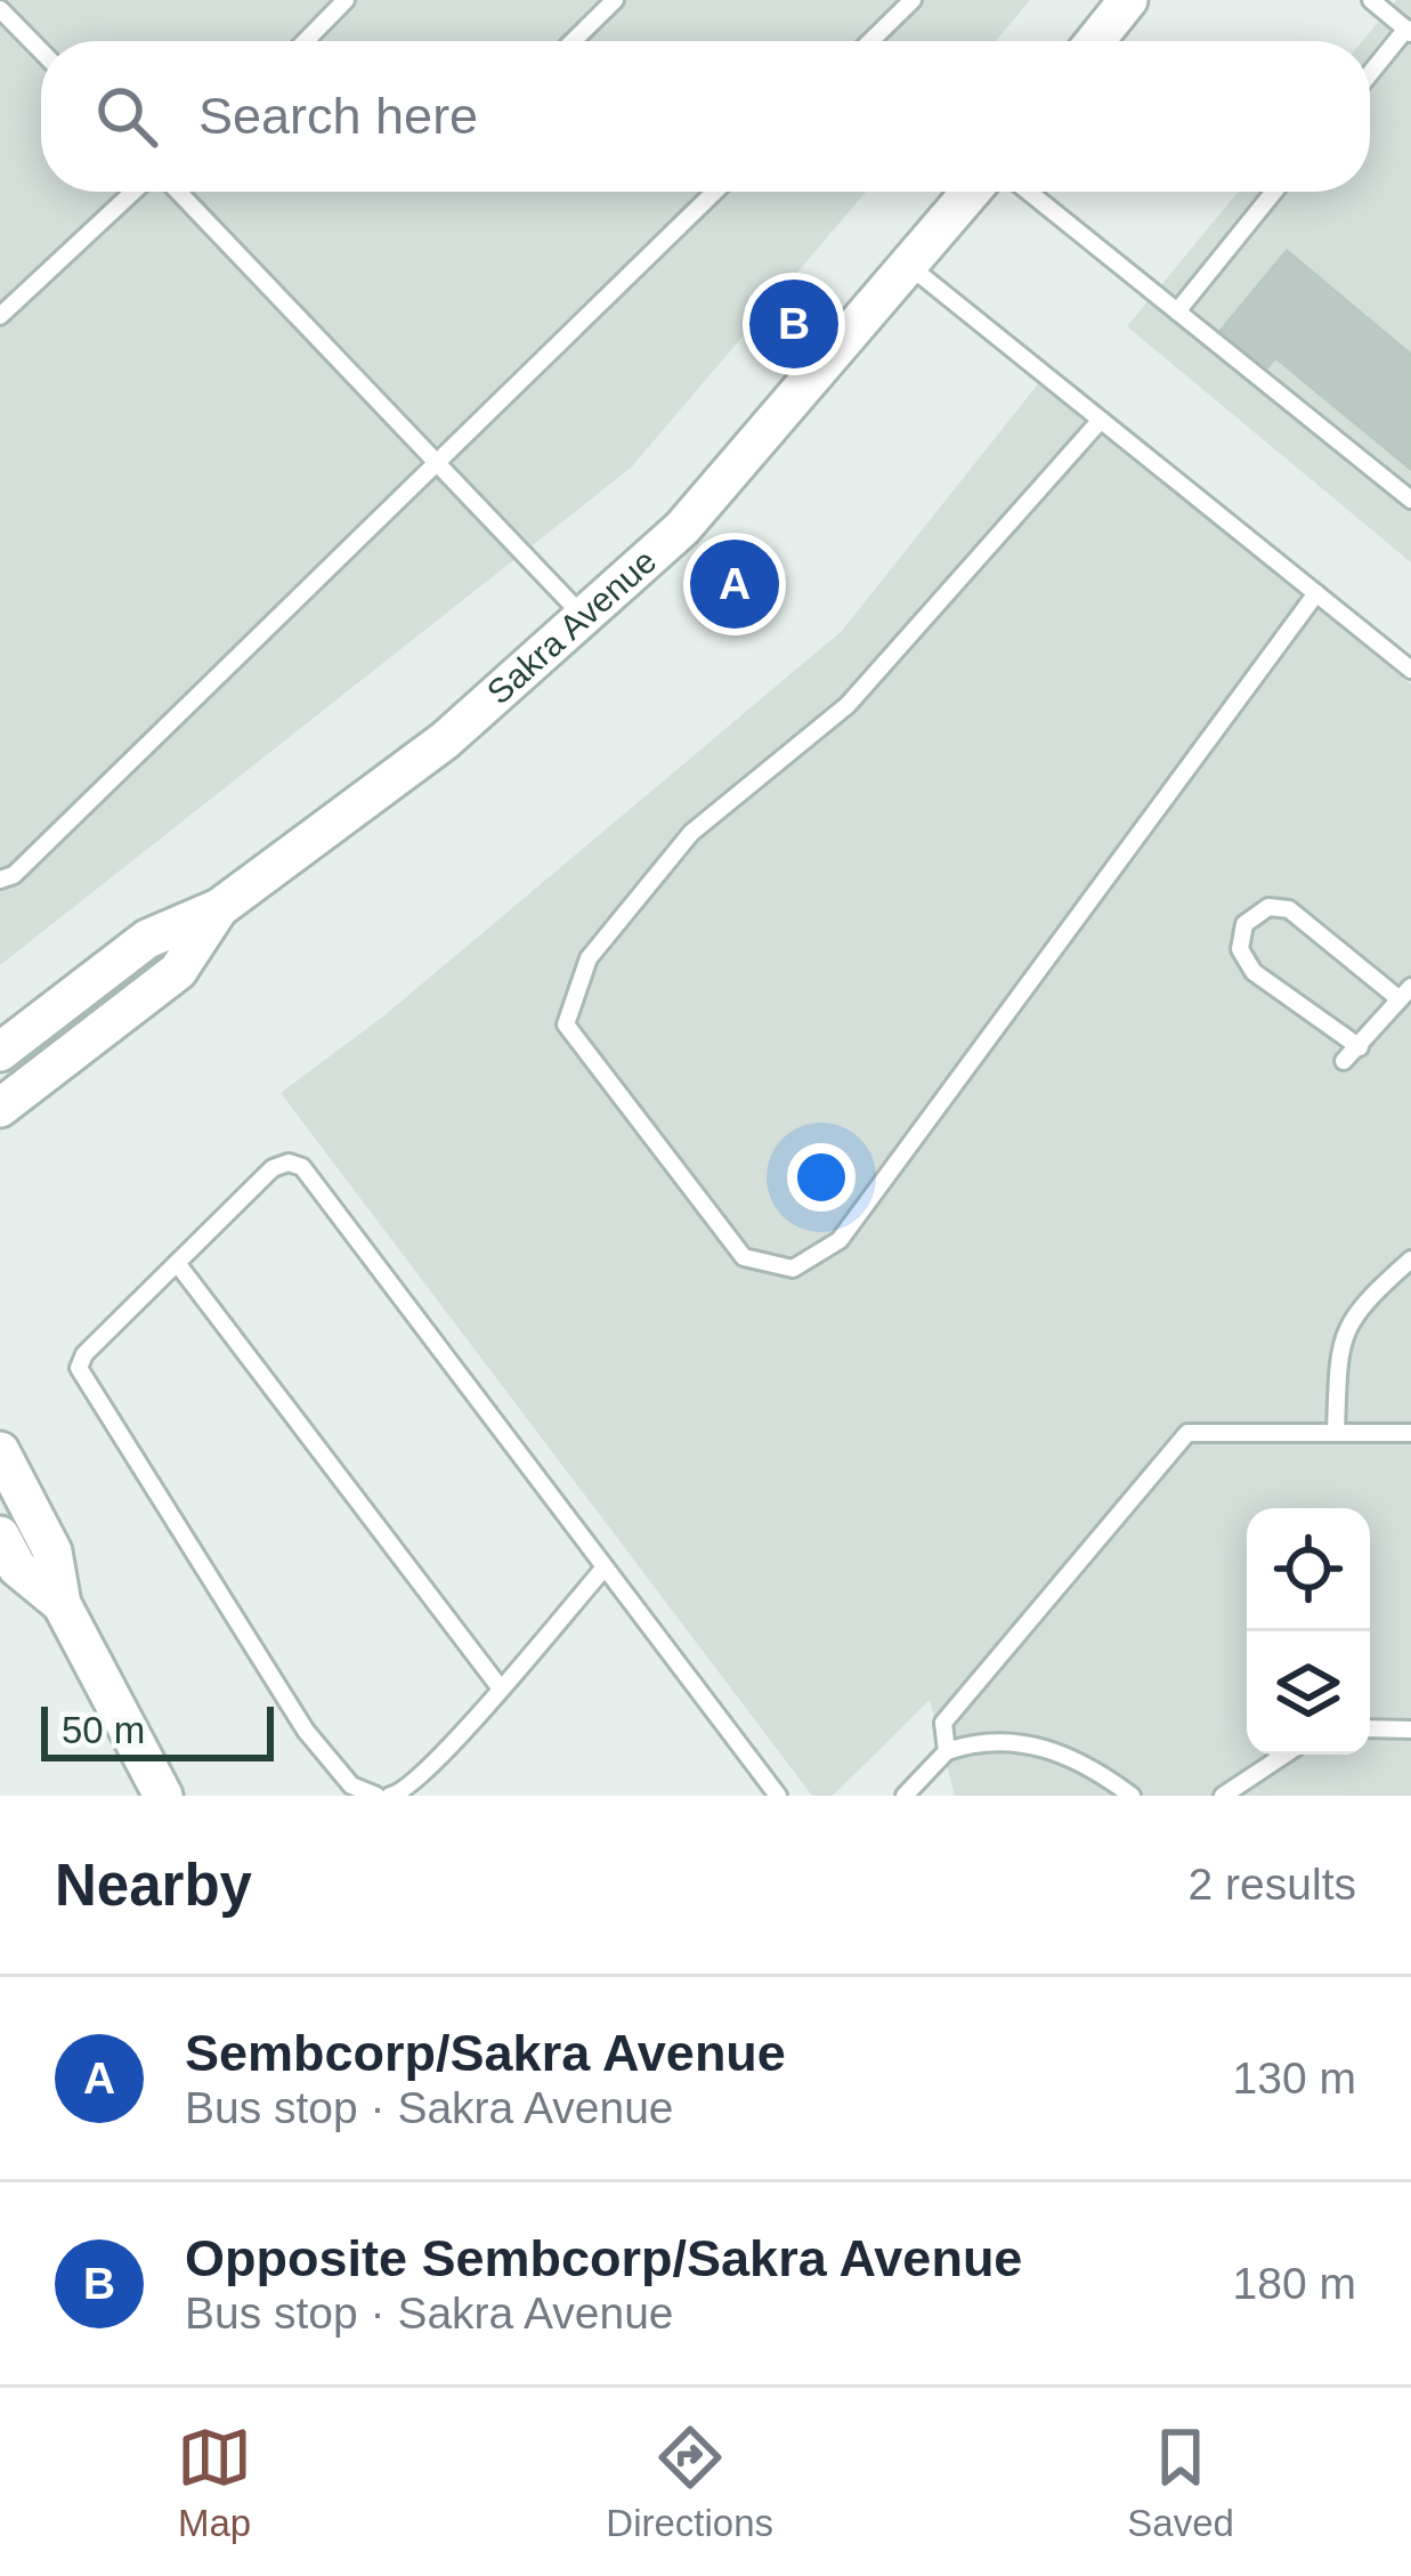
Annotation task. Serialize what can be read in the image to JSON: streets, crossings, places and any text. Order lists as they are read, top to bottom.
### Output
{
  "streets": {
    "street": ["Sakra Avenue"]
  },
  "scale_bar": "50 m",
  "page": {
    "search": "Search here",
    "pins": ["B", "A"],
    "scale": "50 m",
    "heading": ["Nearby", "2 results"],
    "list": [
      {
        "mark": "A",
        "name": "Sembcorp/Sakra Avenue",
        "note": "Bus stop · Sakra Avenue",
        "value": "130 m"
      },
      {
        "mark": "B",
        "name": "Opposite Sembcorp/Sakra Avenue",
        "note": "Bus stop · Sakra Avenue",
        "value": "180 m"
      }
    ],
    "nav": ["Map", "Directions", "Saved"]
  }
}
